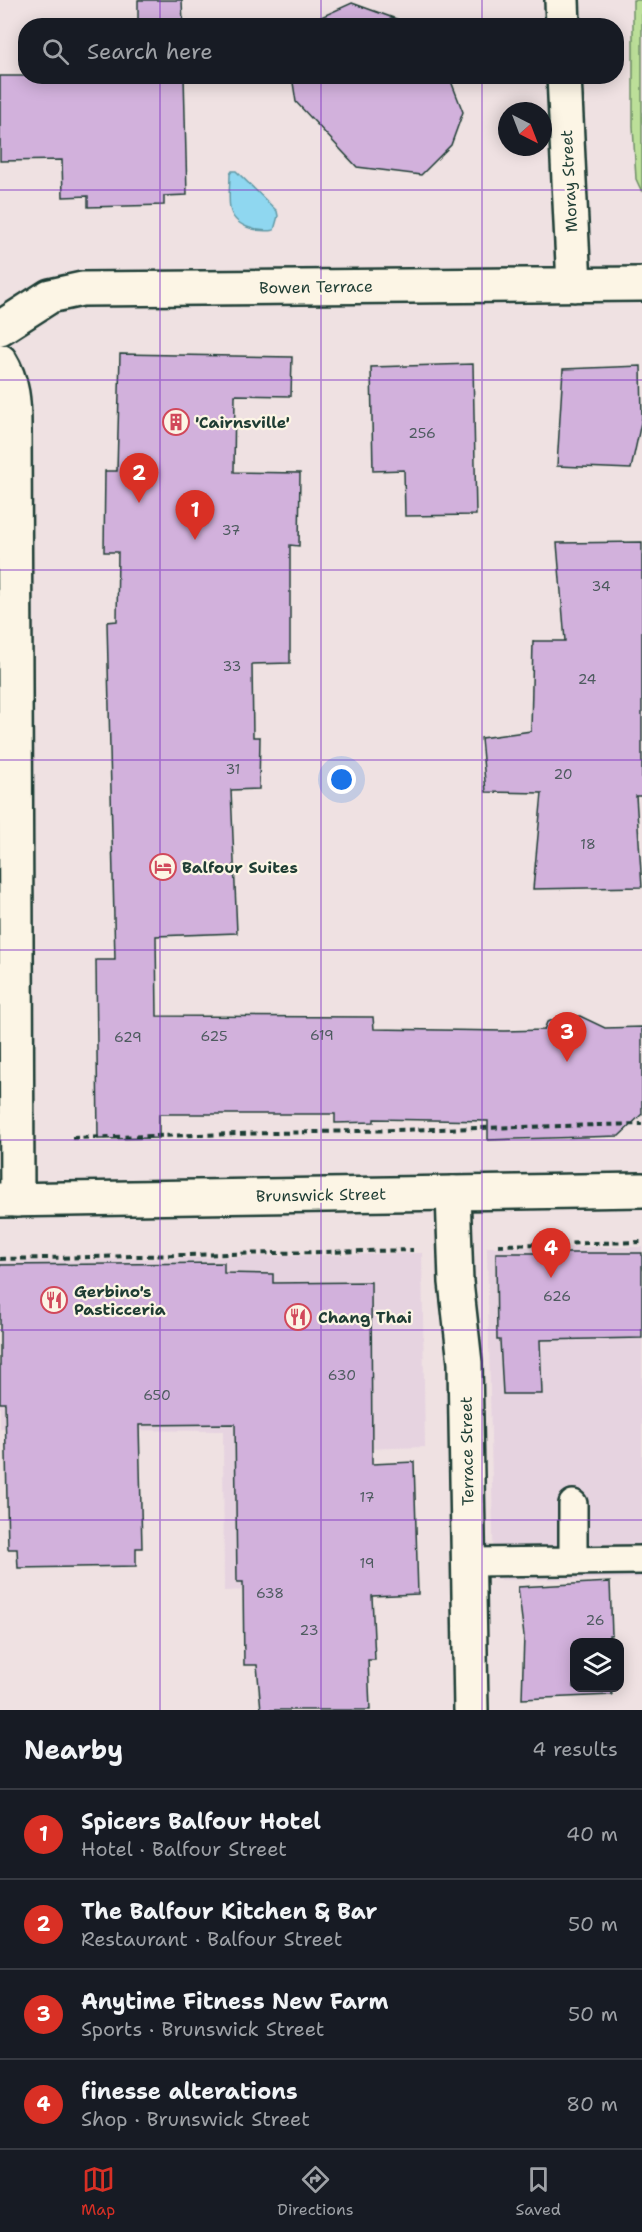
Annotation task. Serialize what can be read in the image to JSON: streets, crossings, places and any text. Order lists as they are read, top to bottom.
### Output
{
  "streets": {
    "street": [
      "Moray Street",
      "Bowen Terrace",
      "Brunswick Street",
      "Terrace Street"
    ]
  },
  "crossings": [
    ["Moray Street", "Bowen Terrace"],
    ["Brunswick Street", "Terrace Street"]
  ],
  "places": {
    "building": ["'Cairnsville'"],
    "hotel": ["Balfour Suites"],
    "restaurant": ["Gerbino's Pasticceria", "Chang Thai"]
  },
  "house_numbers": [
    "256",
    "37",
    "34",
    "33",
    "24",
    "31",
    "20",
    "18",
    "619",
    "625",
    "629",
    "626",
    "630",
    "650",
    "17",
    "19",
    "638",
    "26",
    "23"
  ],
  "north": "bottom right",
  "page": {
    "search": "Search here",
    "pins": [
      "2",
      "1",
      "3",
      "4"
    ],
    "heading": ["Nearby", "4 results"],
    "list": [
      {
        "mark": "1",
        "name": "Spicers Balfour Hotel",
        "note": "Hotel · Balfour Street",
        "value": "40 m"
      },
      {
        "mark": "2",
        "name": "The Balfour Kitchen & Bar",
        "note": "Restaurant · Balfour Street",
        "value": "50 m"
      },
      {
        "mark": "3",
        "name": "Anytime Fitness New Farm",
        "note": "Sports · Brunswick Street",
        "value": "50 m"
      },
      {
        "mark": "4",
        "name": "finesse alterations",
        "note": "Shop · Brunswick Street",
        "value": "80 m"
      }
    ],
    "nav": ["Map", "Directions", "Saved"]
  }
}
